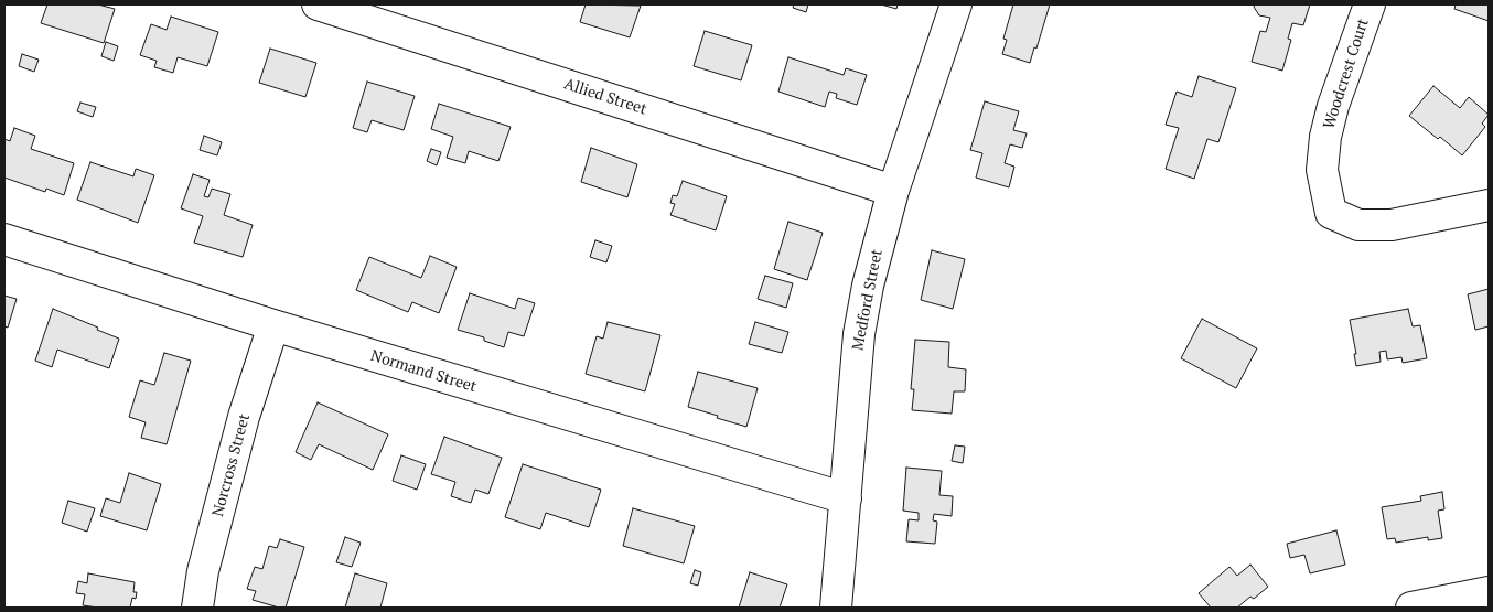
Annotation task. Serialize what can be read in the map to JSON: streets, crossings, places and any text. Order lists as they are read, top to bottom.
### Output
{
  "streets": {
    "street": [
      "Woodcrest Court",
      "Allied Street",
      "Medford Street",
      "Normand Street",
      "Norcross Street"
    ]
  },
  "crossings": [
    ["Allied Street", "Medford Street"],
    ["Medford Street", "Normand Street"],
    ["Normand Street", "Norcross Street"]
  ]
}
